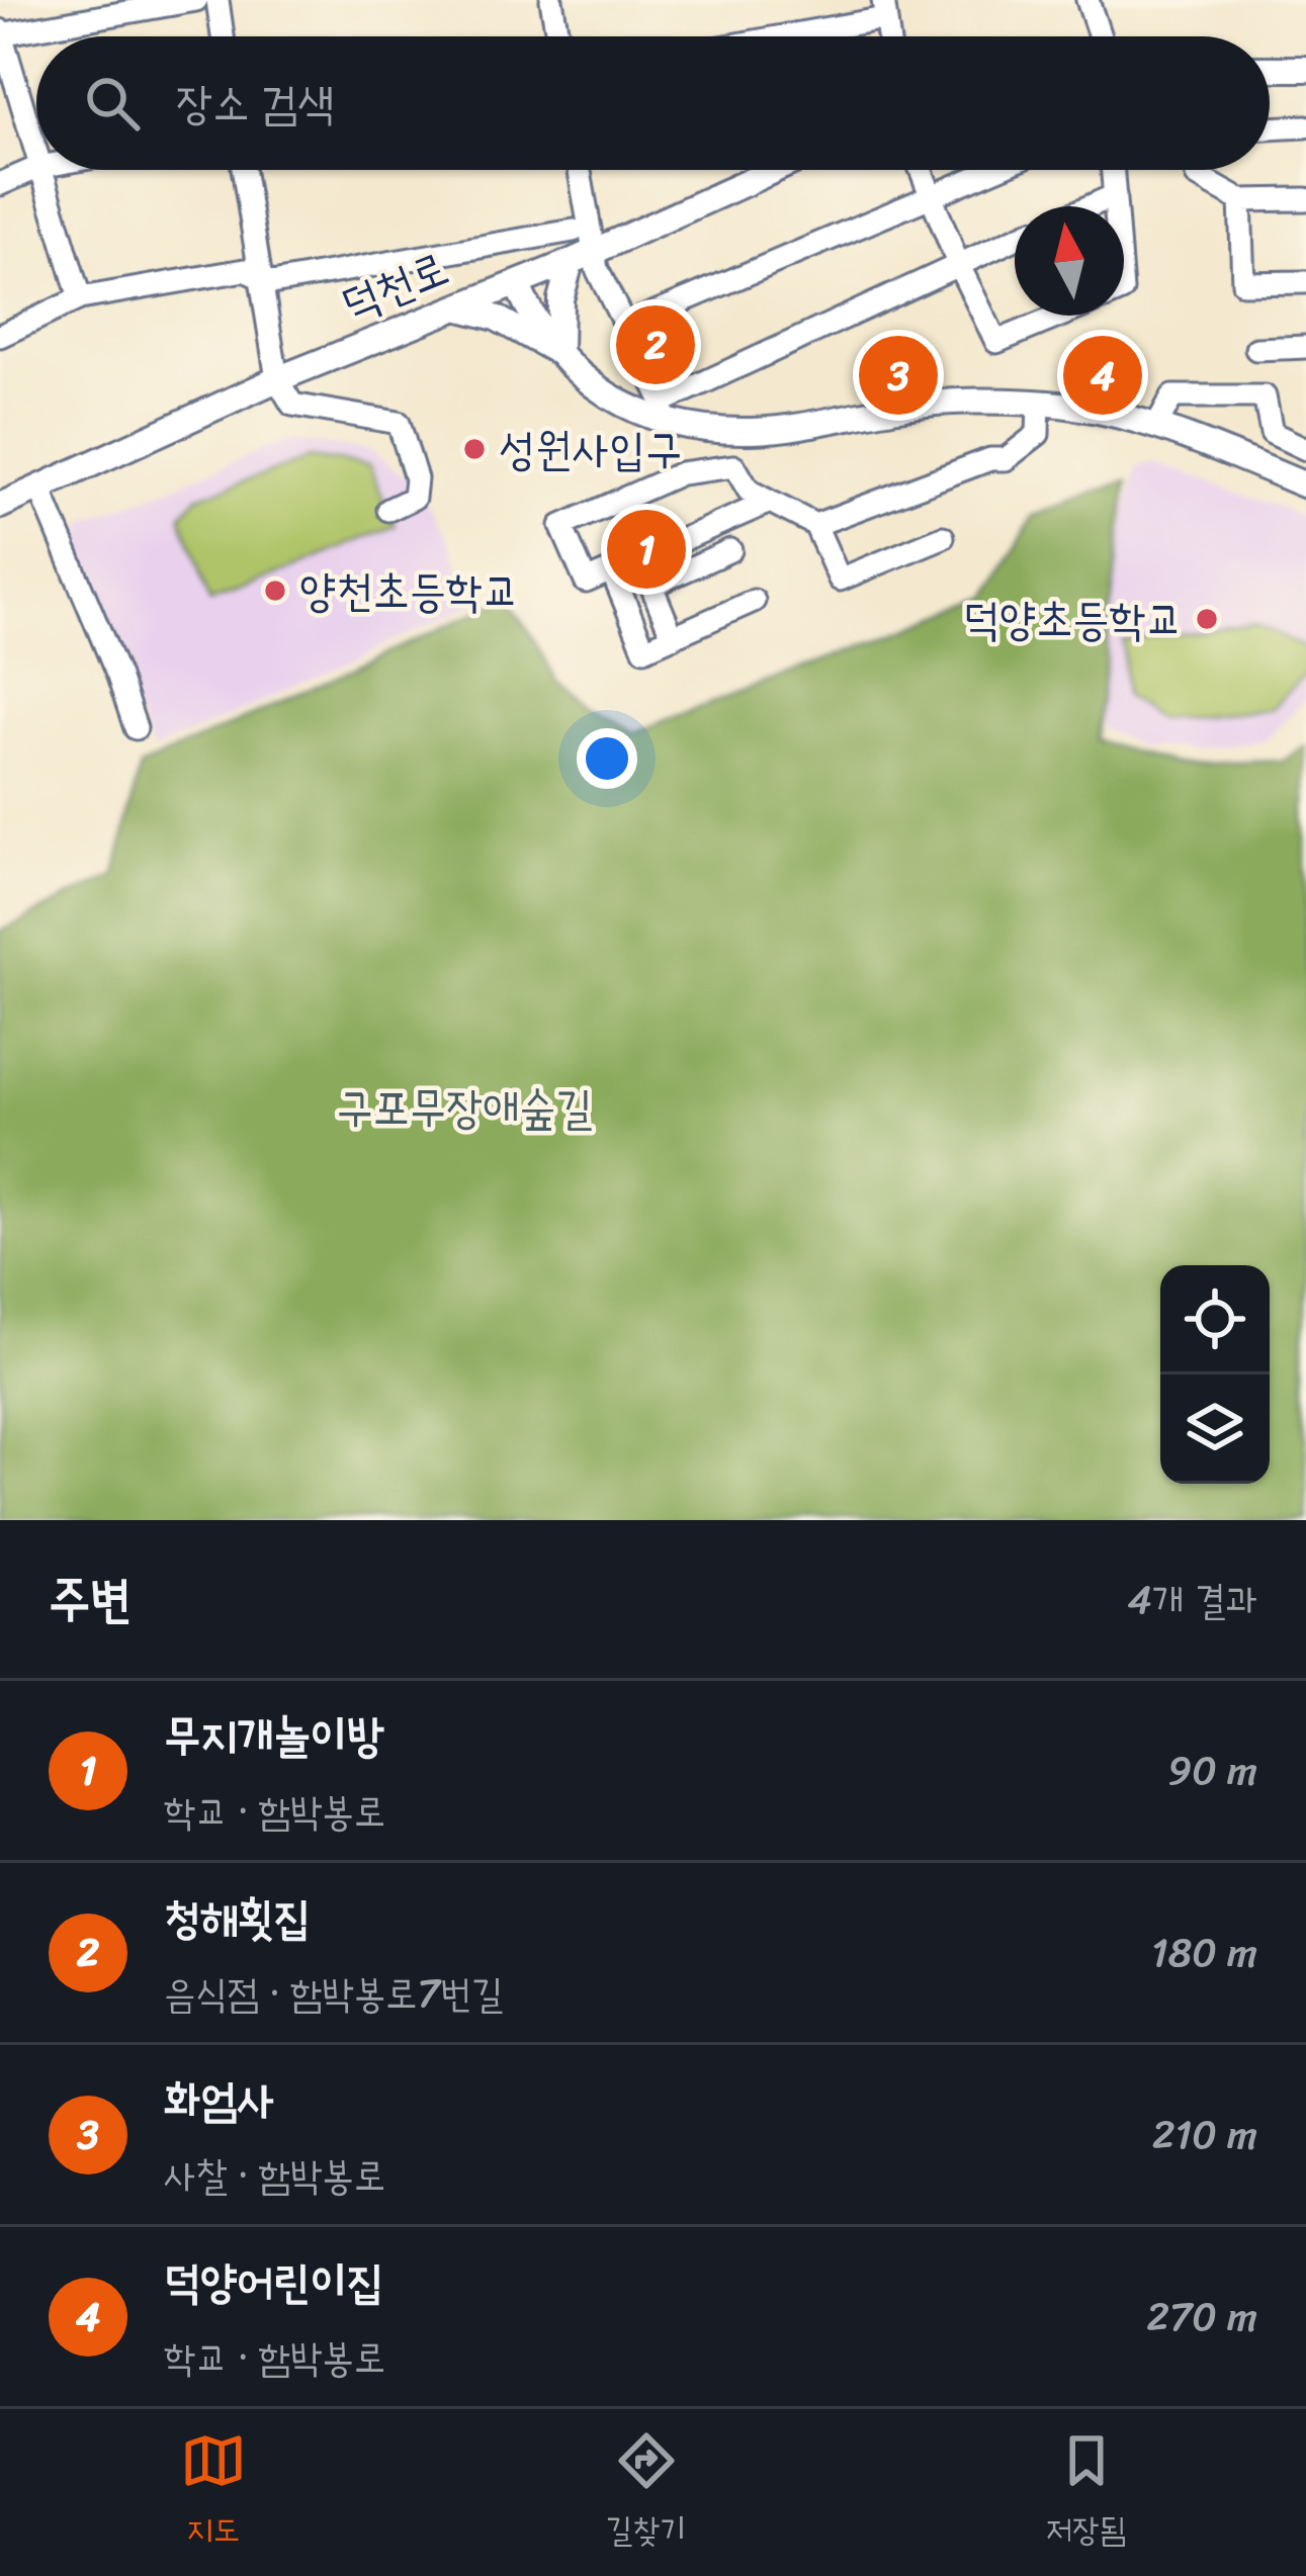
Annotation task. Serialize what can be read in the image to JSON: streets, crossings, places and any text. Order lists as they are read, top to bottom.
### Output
{
  "streets": {
    "main road": ["덕천로"]
  },
  "parks": ["구포무장애숲길"],
  "places": ["성원사입구", "양천초등학교", "덕양초등학교"],
  "north": "top",
  "page": {
    "search": "장소 검색",
    "pins": [
      "2",
      "3",
      "4",
      "1"
    ],
    "heading": ["주변", "4개 결과"],
    "list": [
      {
        "mark": "1",
        "name": "무지개놀이방",
        "note": "학교 · 함박봉로",
        "value": "90 m"
      },
      {
        "mark": "2",
        "name": "청해횟집",
        "note": "음식점 · 함박봉로7번길",
        "value": "180 m"
      },
      {
        "mark": "3",
        "name": "화엄사",
        "note": "사찰 · 함박봉로",
        "value": "210 m"
      },
      {
        "mark": "4",
        "name": "덕양어린이집",
        "note": "학교 · 함박봉로",
        "value": "270 m"
      }
    ],
    "nav": ["지도", "길찾기", "저장됨"]
  }
}
